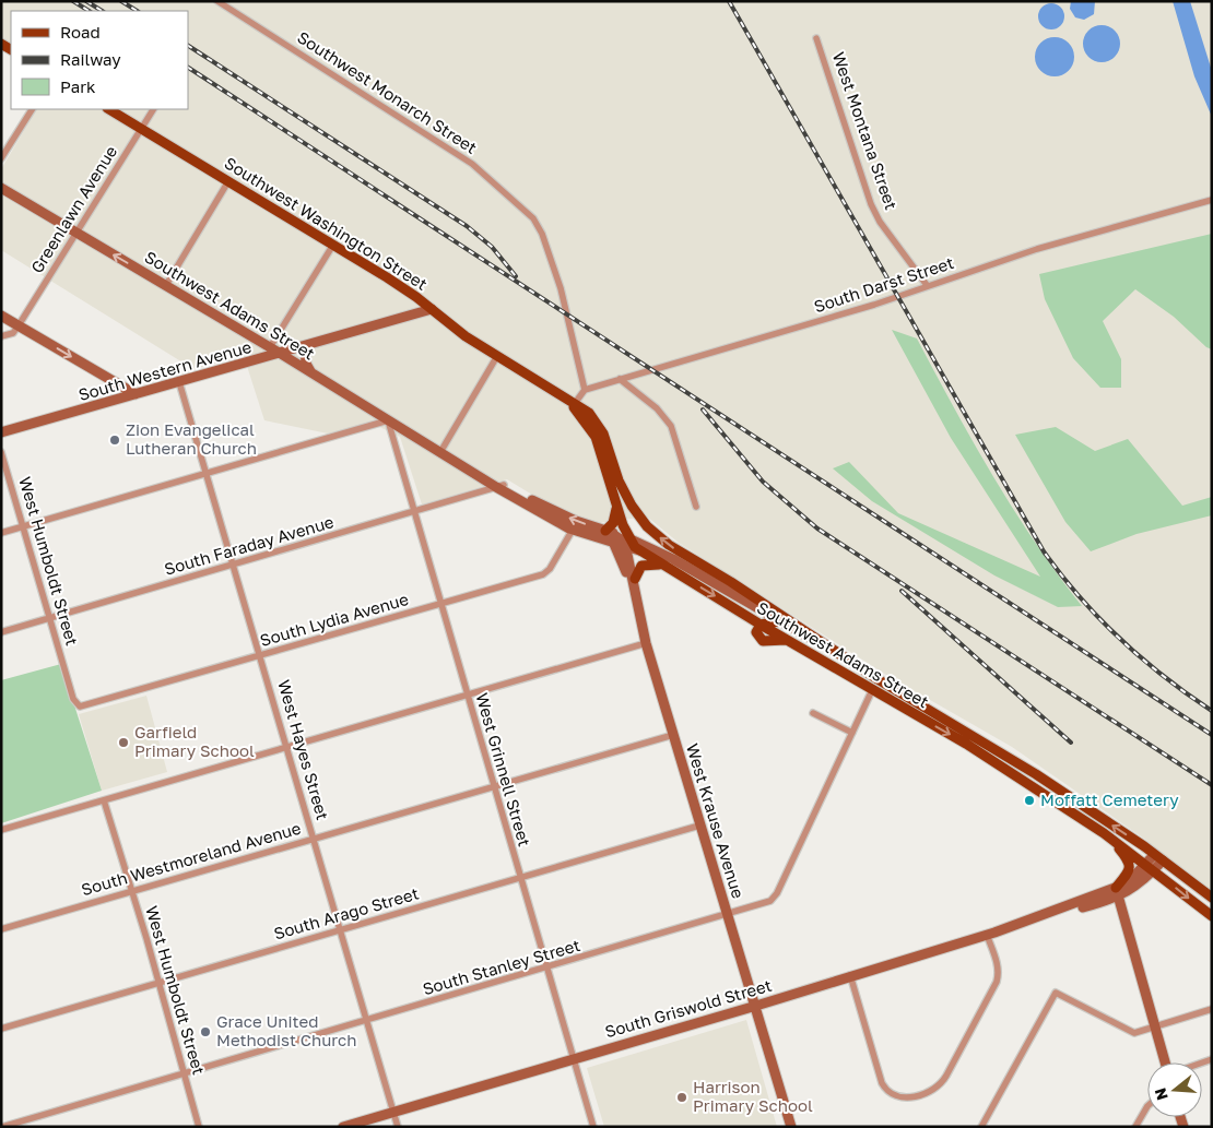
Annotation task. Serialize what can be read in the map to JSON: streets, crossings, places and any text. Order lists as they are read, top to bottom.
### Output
{
  "streets": {
    "main road": ["Southwest Washington Street", "Southwest Adams Street"],
    "street": [
      "Southwest Monarch Street",
      "West Montana Street",
      "Greenlawn Avenue",
      "South Darst Street",
      "South Western Avenue",
      "South Faraday Avenue",
      "West Humboldt Street",
      "South Lydia Avenue",
      "West Hayes Street",
      "West Grinnell Street",
      "West Krause Avenue",
      "South Westmoreland Avenue",
      "South Arago Street",
      "South Stanley Street",
      "South Griswold Street"
    ]
  },
  "crossings": [
    ["Southwest Monarch Street", "South Darst Street"],
    ["West Montana Street", "South Darst Street"],
    ["Greenlawn Avenue", "Southwest Washington Street"],
    ["Greenlawn Avenue", "Southwest Adams Street"],
    ["Southwest Washington Street", "Southwest Adams Street"],
    ["Southwest Washington Street", "South Western Avenue"],
    ["Southwest Washington Street", "West Krause Avenue"],
    ["Southwest Adams Street", "South Western Avenue"],
    ["Southwest Adams Street", "South Faraday Avenue"],
    ["Southwest Adams Street", "South Lydia Avenue"],
    ["Southwest Adams Street", "West Grinnell Street"],
    ["Southwest Adams Street", "West Krause Avenue"],
    ["Southwest Adams Street", "South Stanley Street"],
    ["Southwest Adams Street", "South Griswold Street"],
    ["South Western Avenue", "West Hayes Street"],
    ["South Faraday Avenue", "West Humboldt Street"],
    ["South Faraday Avenue", "West Hayes Street"],
    ["South Faraday Avenue", "West Grinnell Street"],
    ["West Humboldt Street", "South Lydia Avenue"],
    ["West Humboldt Street", "South Westmoreland Avenue"],
    ["West Humboldt Street", "South Arago Street"],
    ["West Humboldt Street", "South Stanley Street"],
    ["South Lydia Avenue", "West Hayes Street"],
    ["South Lydia Avenue", "West Grinnell Street"],
    ["West Hayes Street", "South Westmoreland Avenue"],
    ["West Hayes Street", "South Arago Street"],
    ["West Hayes Street", "South Stanley Street"],
    ["West Hayes Street", "South Griswold Street"],
    ["West Grinnell Street", "South Westmoreland Avenue"],
    ["West Grinnell Street", "South Arago Street"],
    ["West Grinnell Street", "South Stanley Street"],
    ["West Grinnell Street", "South Griswold Street"],
    ["West Krause Avenue", "South Westmoreland Avenue"],
    ["West Krause Avenue", "South Arago Street"],
    ["West Krause Avenue", "South Stanley Street"],
    ["West Krause Avenue", "South Griswold Street"]
  ],
  "places": [
    "Zion Evangelical Lutheran Church",
    "Garfield Primary School",
    "Moffatt Cemetery",
    "Grace United Methodist Church",
    "Harrison Primary School"
  ],
  "legend": ["Road", "Railway", "Park"],
  "north": "left"
}
